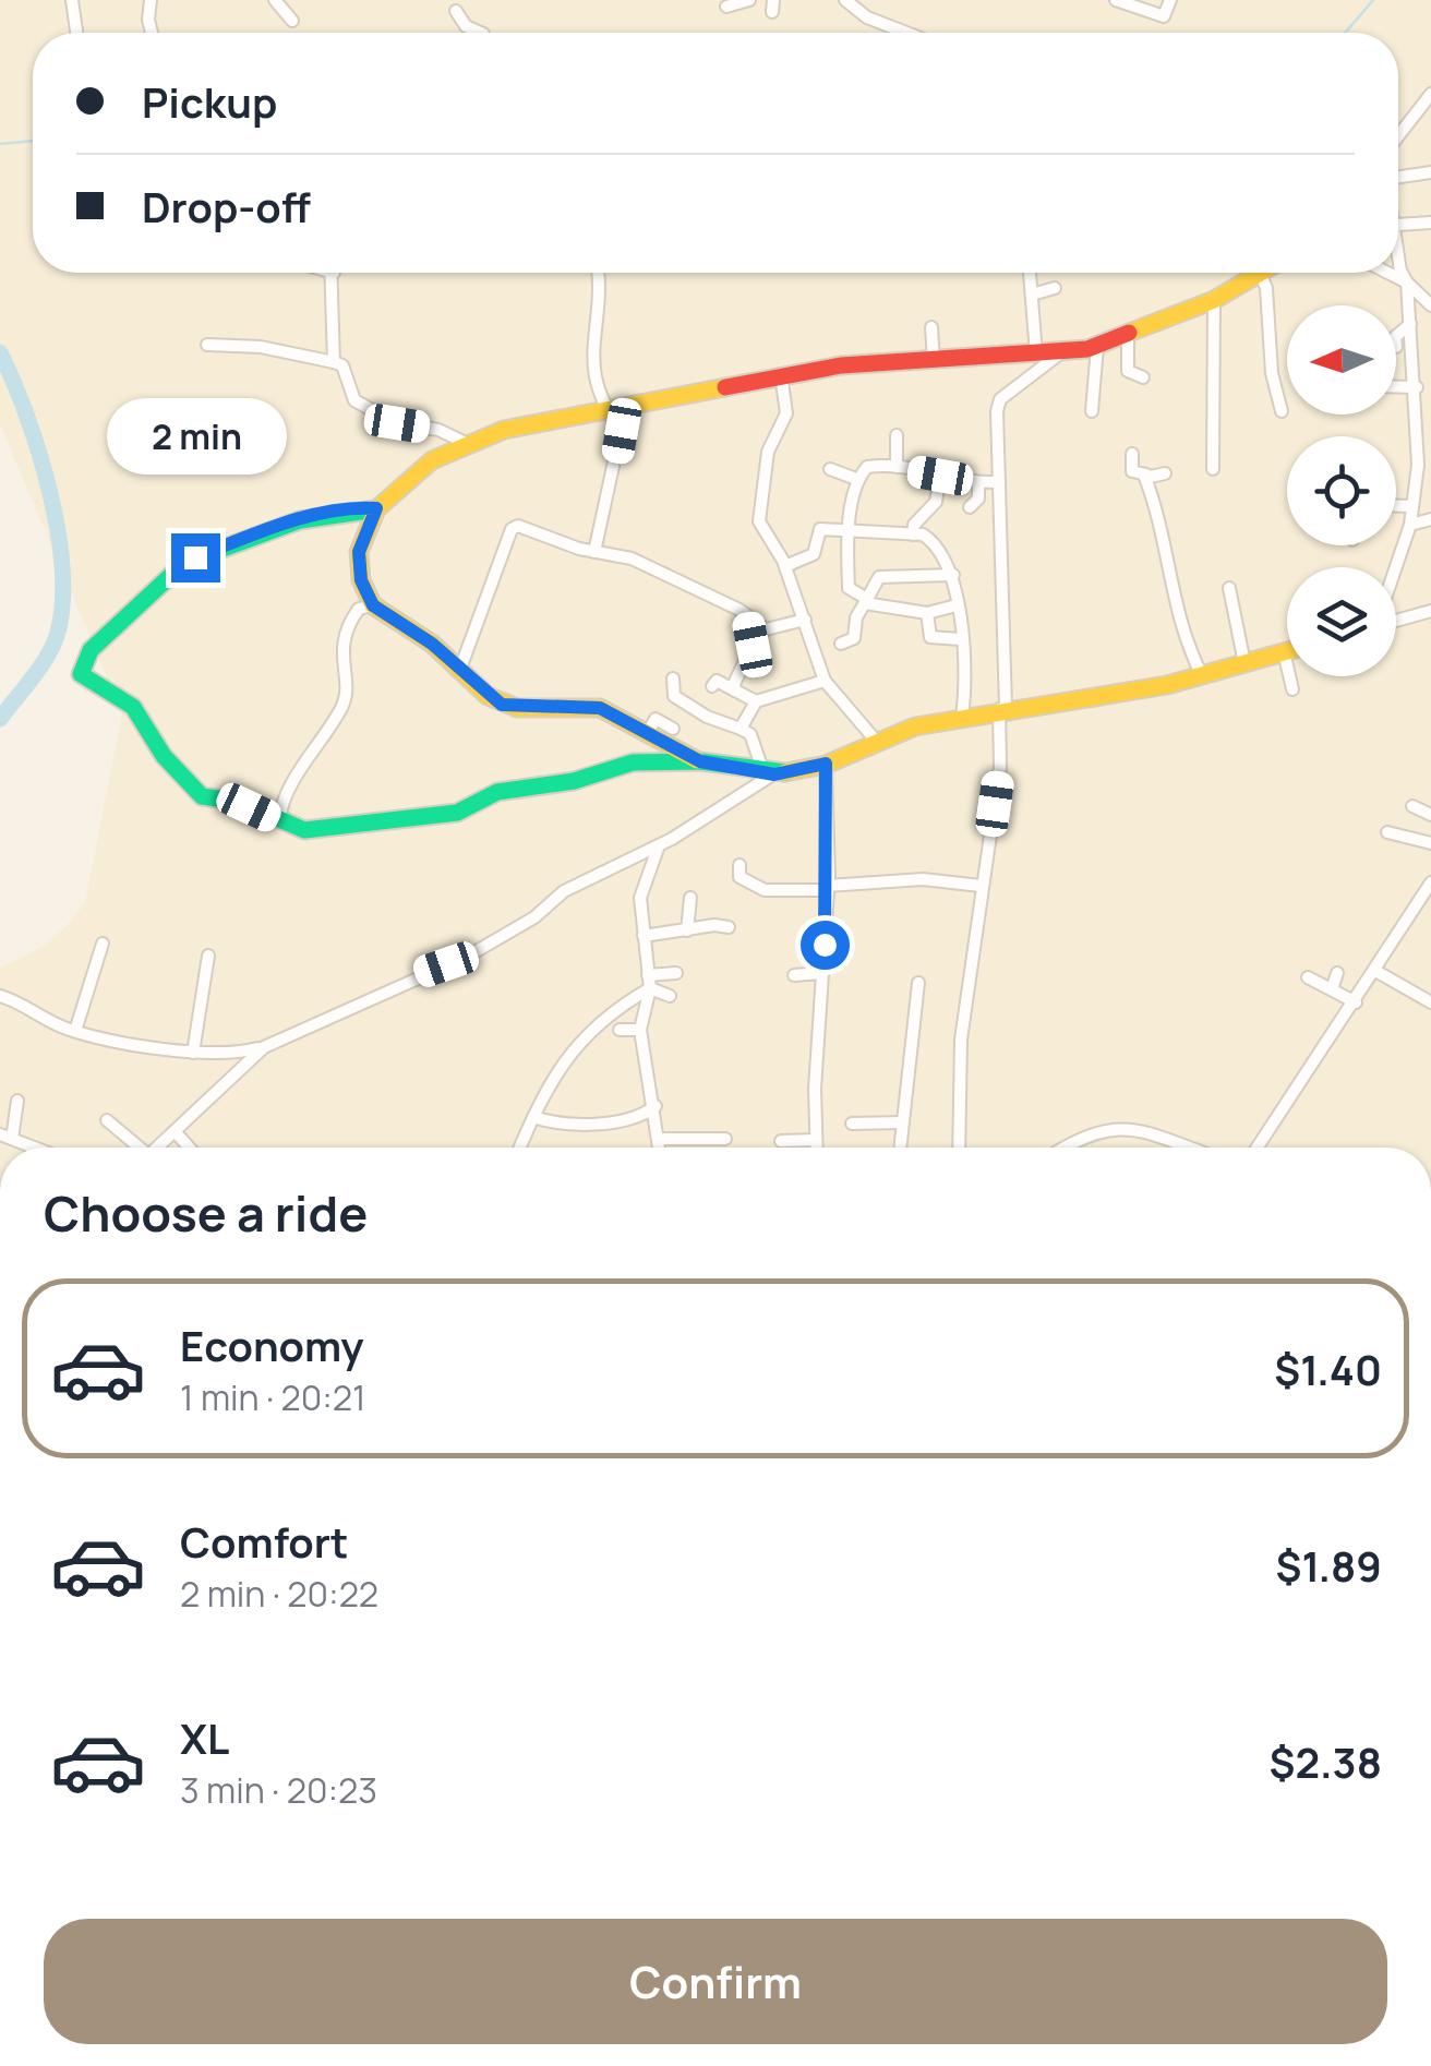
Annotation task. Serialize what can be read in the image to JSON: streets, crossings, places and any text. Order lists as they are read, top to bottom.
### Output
{
  "north": "left",
  "page": {
    "banner": ["Pickup", "Drop-off"],
    "bubble": "2 min",
    "heading": "Choose a ride",
    "list": [
      {
        "name": "Economy",
        "note": "1 min · 20:21",
        "value": "$1.40"
      },
      {
        "name": "Comfort",
        "note": "2 min · 20:22",
        "value": "$1.89"
      },
      {
        "name": "XL",
        "note": "3 min · 20:23",
        "value": "$2.38"
      }
    ],
    "buttons": "Confirm"
  }
}
